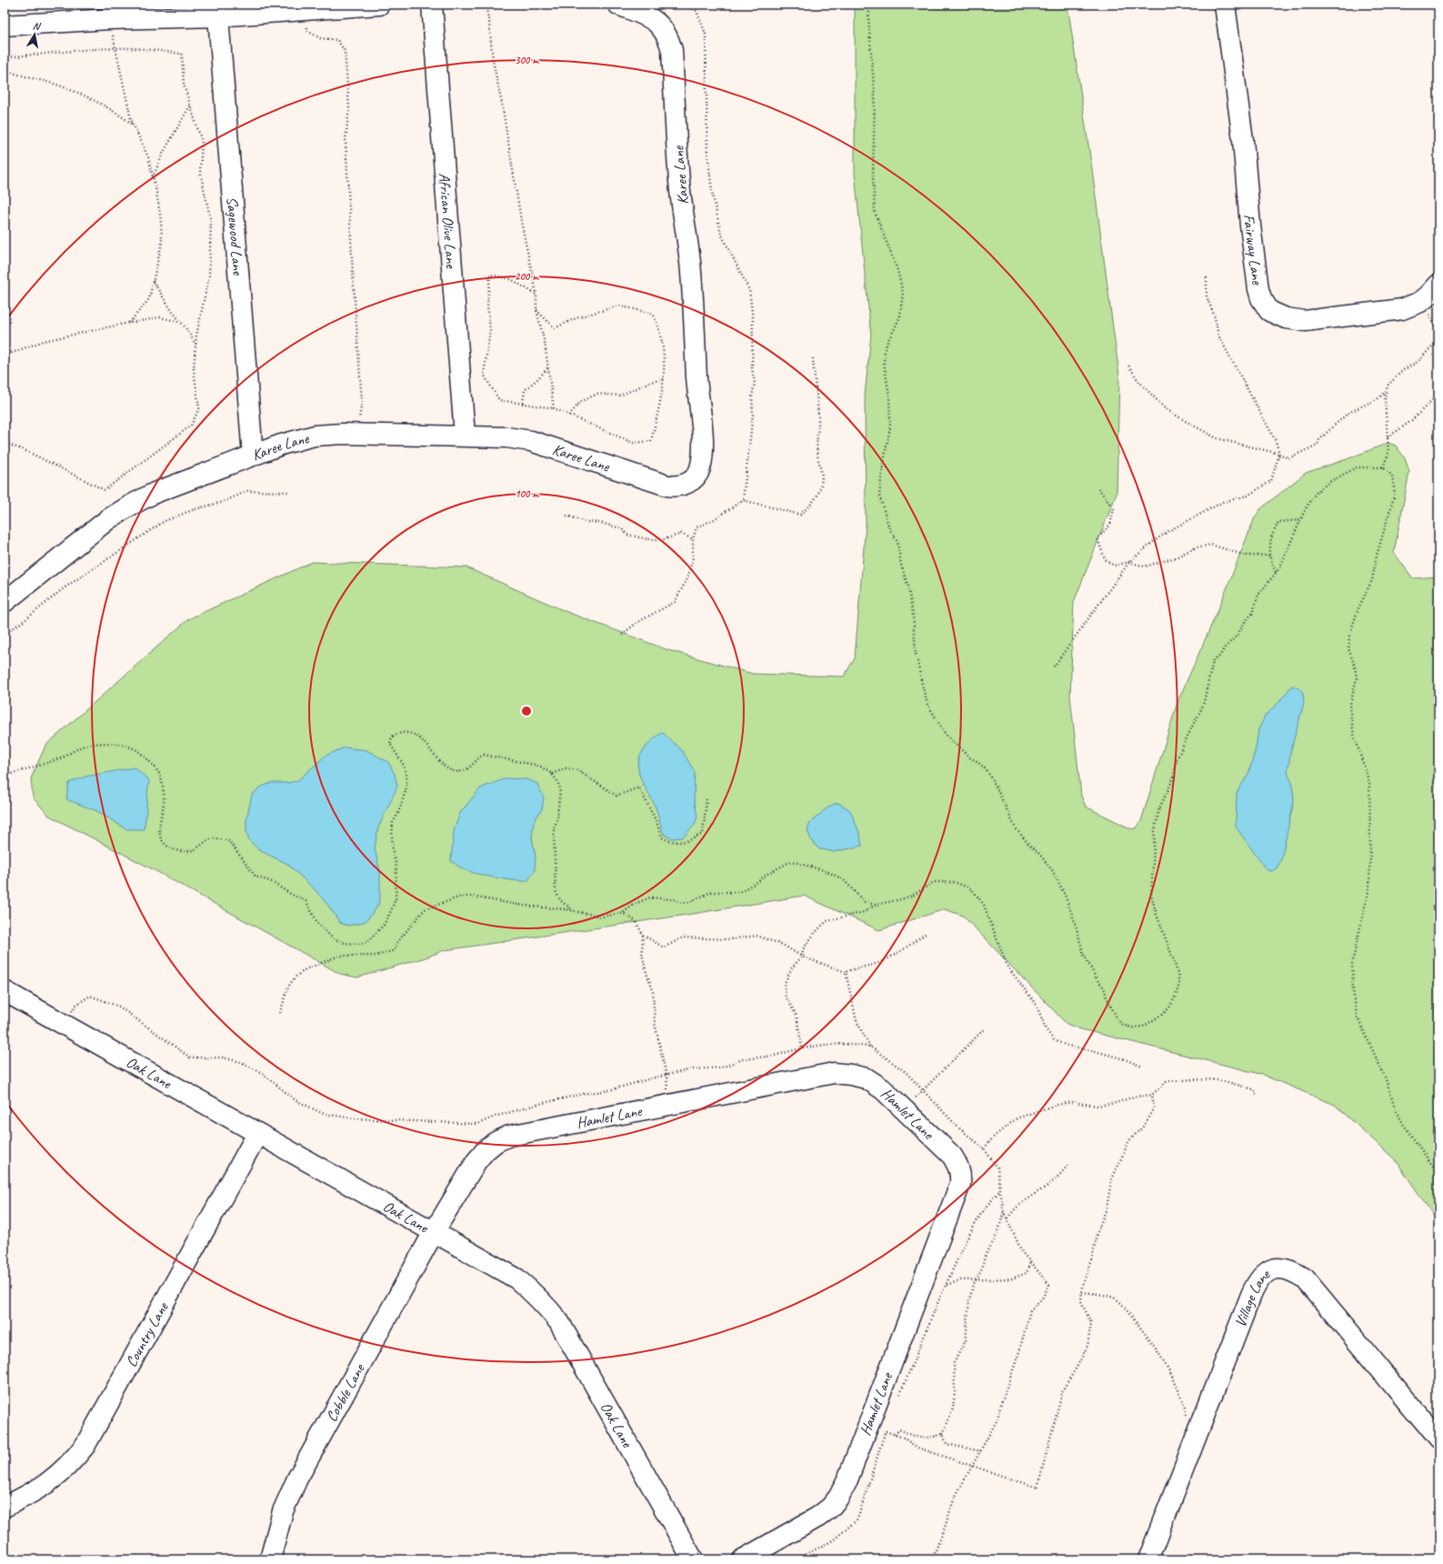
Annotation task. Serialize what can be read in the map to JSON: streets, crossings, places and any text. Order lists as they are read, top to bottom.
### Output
{
  "streets": {
    "street": [
      "Karee Lane",
      "African Olive Lane",
      "Sagewood Lane",
      "Fairway Lane",
      "Oak Lane",
      "Hamlet Lane",
      "Village Lane",
      "Country Lane",
      "Cobble Lane"
    ]
  },
  "crossings": [
    ["Karee Lane", "African Olive Lane"],
    ["Karee Lane", "Sagewood Lane"],
    ["Oak Lane", "Hamlet Lane"],
    ["Oak Lane", "Country Lane"],
    ["Oak Lane", "Cobble Lane"],
    ["Hamlet Lane", "Cobble Lane"]
  ],
  "north": "top",
  "rings": ["300 m", "200 m", "100 m"]
}
